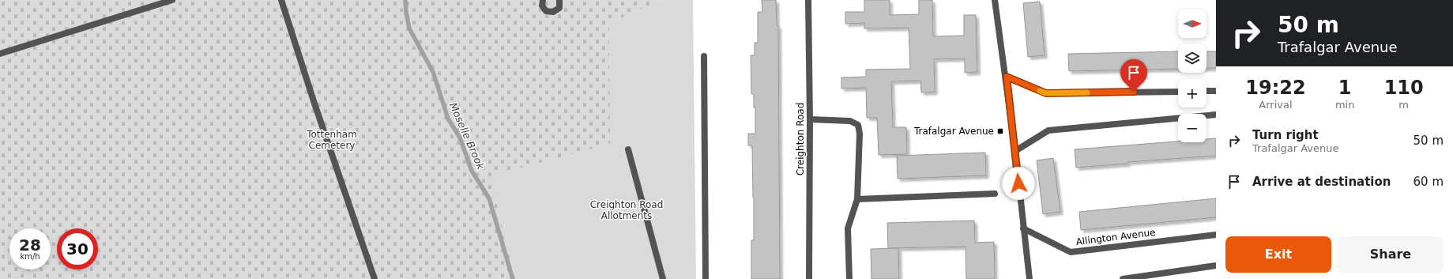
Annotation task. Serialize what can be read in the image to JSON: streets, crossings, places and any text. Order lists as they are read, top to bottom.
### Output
{
  "streets": {
    "street": ["Creighton Road", "Allington Avenue"]
  },
  "water": ["Moselle Brook"],
  "parks": ["Tottenham Cemetery", "Creighton Road Allotments"],
  "places": {
    "transit": ["Trafalgar Avenue"]
  },
  "north": "right",
  "page": {
    "turn": ["50 m", "Trafalgar Avenue"],
    "map_buttons": ["+", "−"],
    "eta": [
      "19:22",
      "Arrival",
      "1",
      "min",
      "110",
      "m"
    ],
    "list": [
      {
        "name": "Turn right",
        "note": "Trafalgar Avenue",
        "value": "50 m"
      },
      {
        "name": "Arrive at destination",
        "value": "60 m"
      }
    ],
    "speed": "28 km/h",
    "limit": "30",
    "buttons": ["Exit", "Share"]
  }
}
